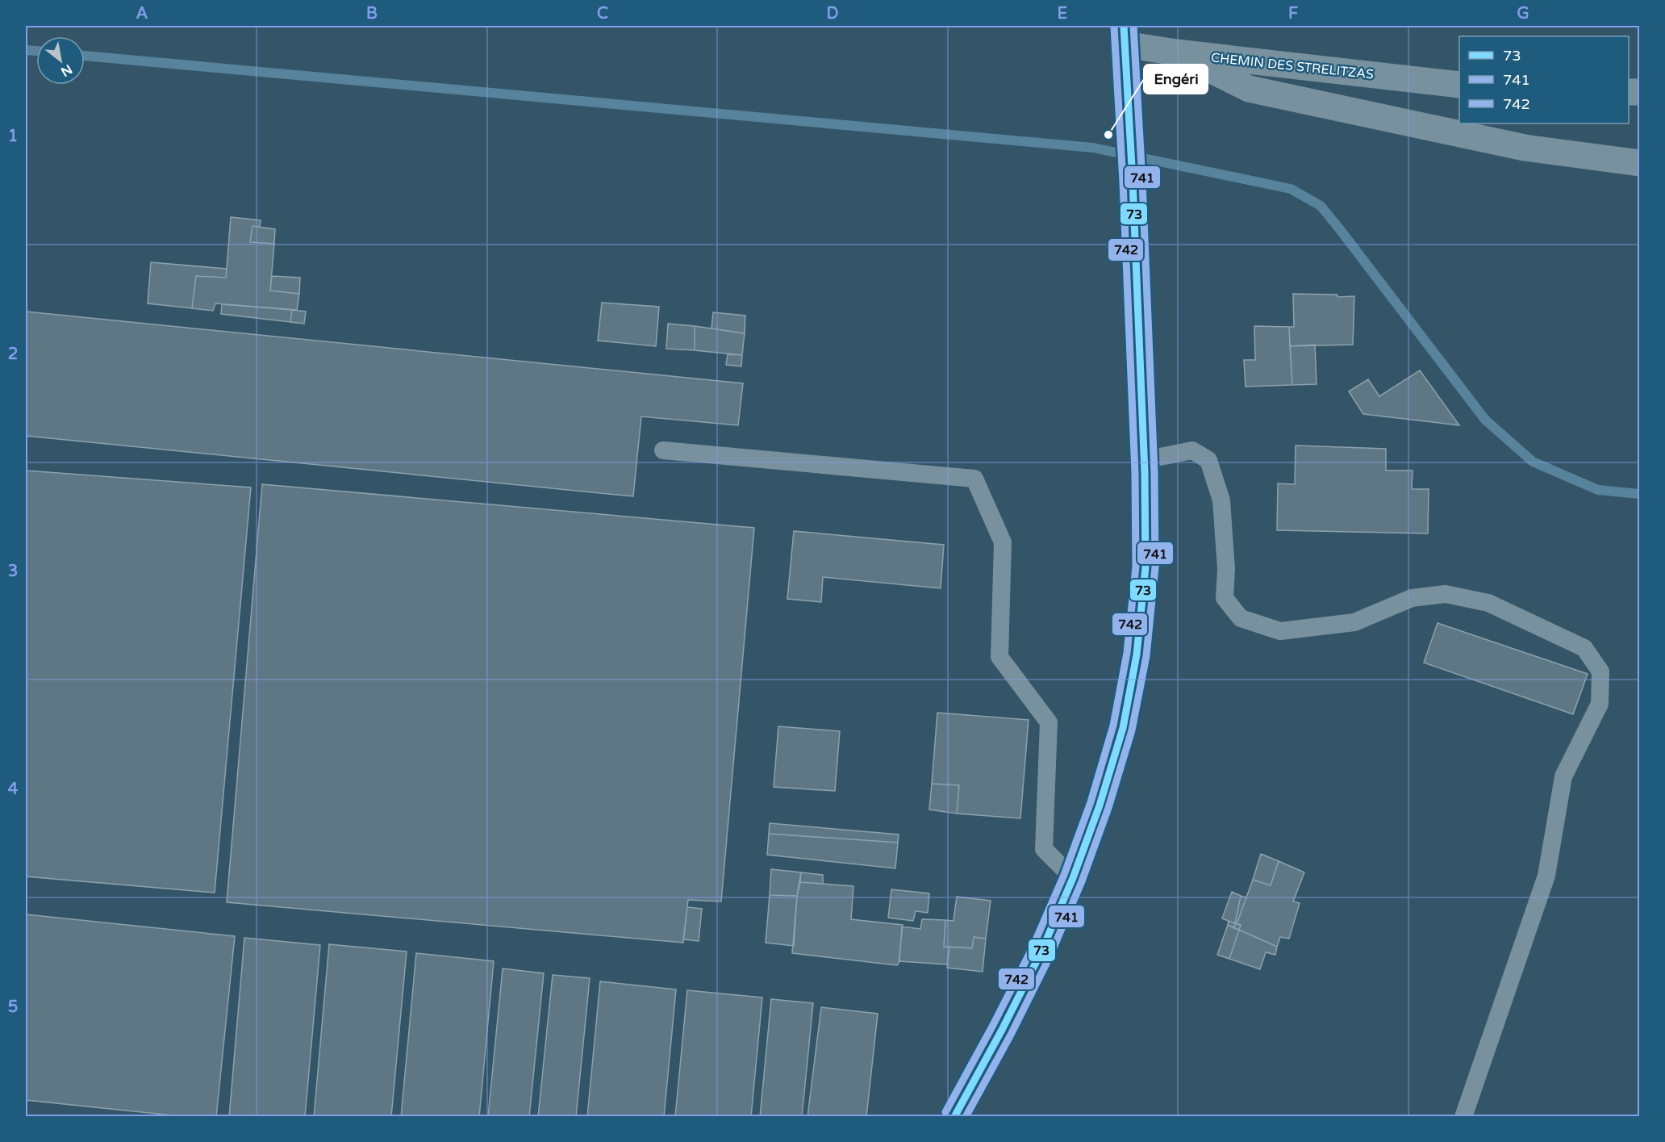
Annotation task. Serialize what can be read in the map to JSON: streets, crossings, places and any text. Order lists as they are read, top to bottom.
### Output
{
  "streets": {
    "street": ["CHEMIN DES STRELITZAS"]
  },
  "places": ["Engéri"],
  "lines": ["transit line 73", "transit line 741", "transit line 742"],
  "legend": ["73", "741", "742"],
  "north": "bottom right",
  "grid": {
    "columns": [
      "A",
      "B",
      "C",
      "D",
      "E",
      "F",
      "G"
    ],
    "rows": [
      "1",
      "2",
      "3",
      "4",
      "5"
    ]
  }
}
